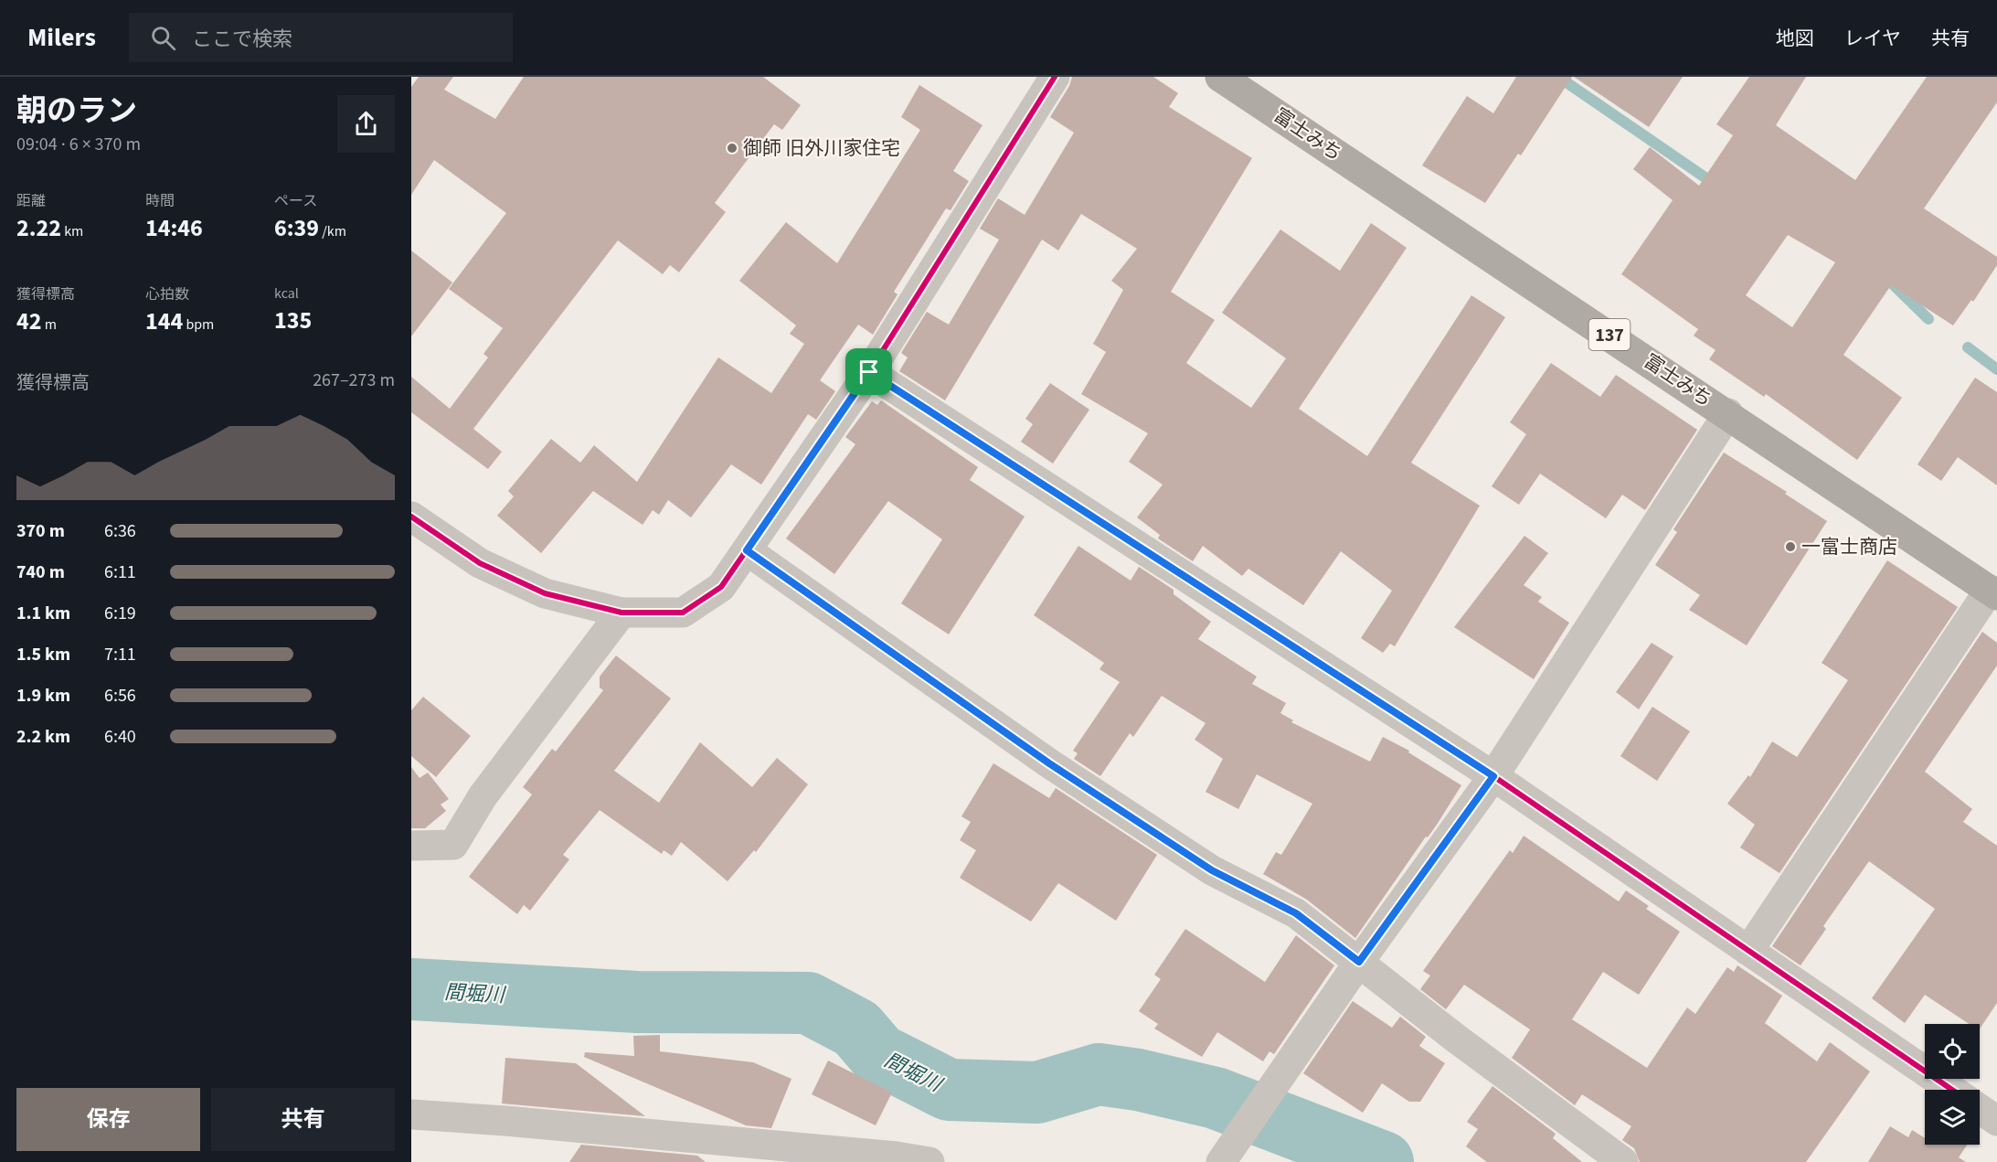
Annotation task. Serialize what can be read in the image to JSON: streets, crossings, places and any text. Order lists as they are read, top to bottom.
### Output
{
  "streets": {
    "highway": ["富士みち", "137"]
  },
  "water": ["間堀川"],
  "places": ["御師 旧外川家住宅", "一富士商店"],
  "page": {
    "header": "Milers",
    "search": "ここで検索",
    "nav": ["地図", "レイヤ", "共有"],
    "heading": ["朝のラン", "09:04 · 6 × 370 m"],
    "stats": [
      ["距離", "2.22 km"],
      ["時間", "14:46"],
      ["ペース", "6:39 /km"],
      ["獲得標高", "42 m"],
      ["心拍数", "144 bpm"],
      ["kcal", "135"]
    ],
    "chart": ["獲得標高", "267–273 m"],
    "list": [
      {
        "name": "370 m",
        "note": "6:36"
      },
      {
        "name": "740 m",
        "note": "6:11"
      },
      {
        "name": "1.1 km",
        "note": "6:19"
      },
      {
        "name": "1.5 km",
        "note": "7:11"
      },
      {
        "name": "1.9 km",
        "note": "6:56"
      },
      {
        "name": "2.2 km",
        "note": "6:40"
      }
    ],
    "buttons": ["保存", "共有"]
  }
}
